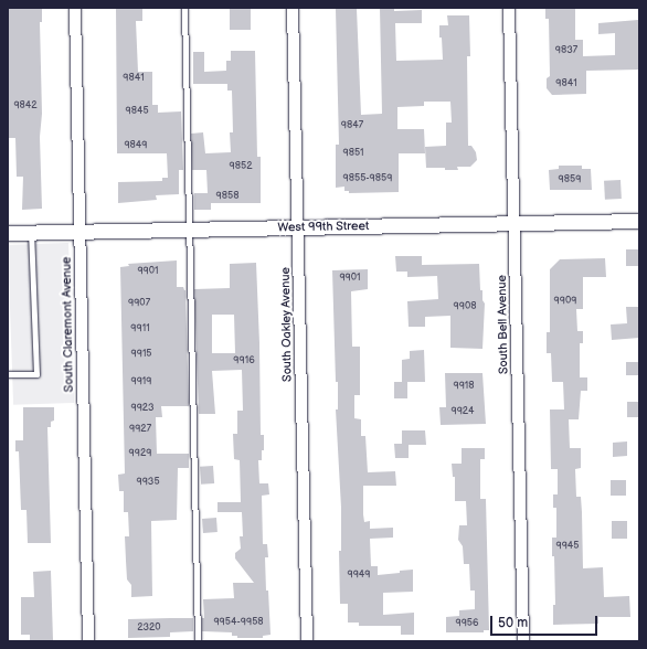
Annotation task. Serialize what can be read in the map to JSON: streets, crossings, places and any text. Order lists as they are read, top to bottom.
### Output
{
  "streets": {
    "street": [
      "West 99th Street",
      "South Claremont Avenue",
      "South Oakley Avenue",
      "South Bell Avenue"
    ]
  },
  "crossings": [
    ["West 99th Street", "South Claremont Avenue"],
    ["West 99th Street", "South Oakley Avenue"],
    ["West 99th Street", "South Bell Avenue"]
  ],
  "house_numbers": [
    "9837",
    "9841",
    "9841",
    "9842",
    "9845",
    "9847",
    "9849",
    "9851",
    "9852",
    "9855-9859",
    "9859",
    "9858",
    "9901",
    "9901",
    "9909",
    "9907",
    "9908",
    "9911",
    "9915",
    "9916",
    "9919",
    "9918",
    "9923",
    "9924",
    "9927",
    "9929",
    "9935",
    "9945",
    "9949",
    "9954-9958",
    "9956",
    "2320"
  ],
  "scale_bar": "50 m"
}
